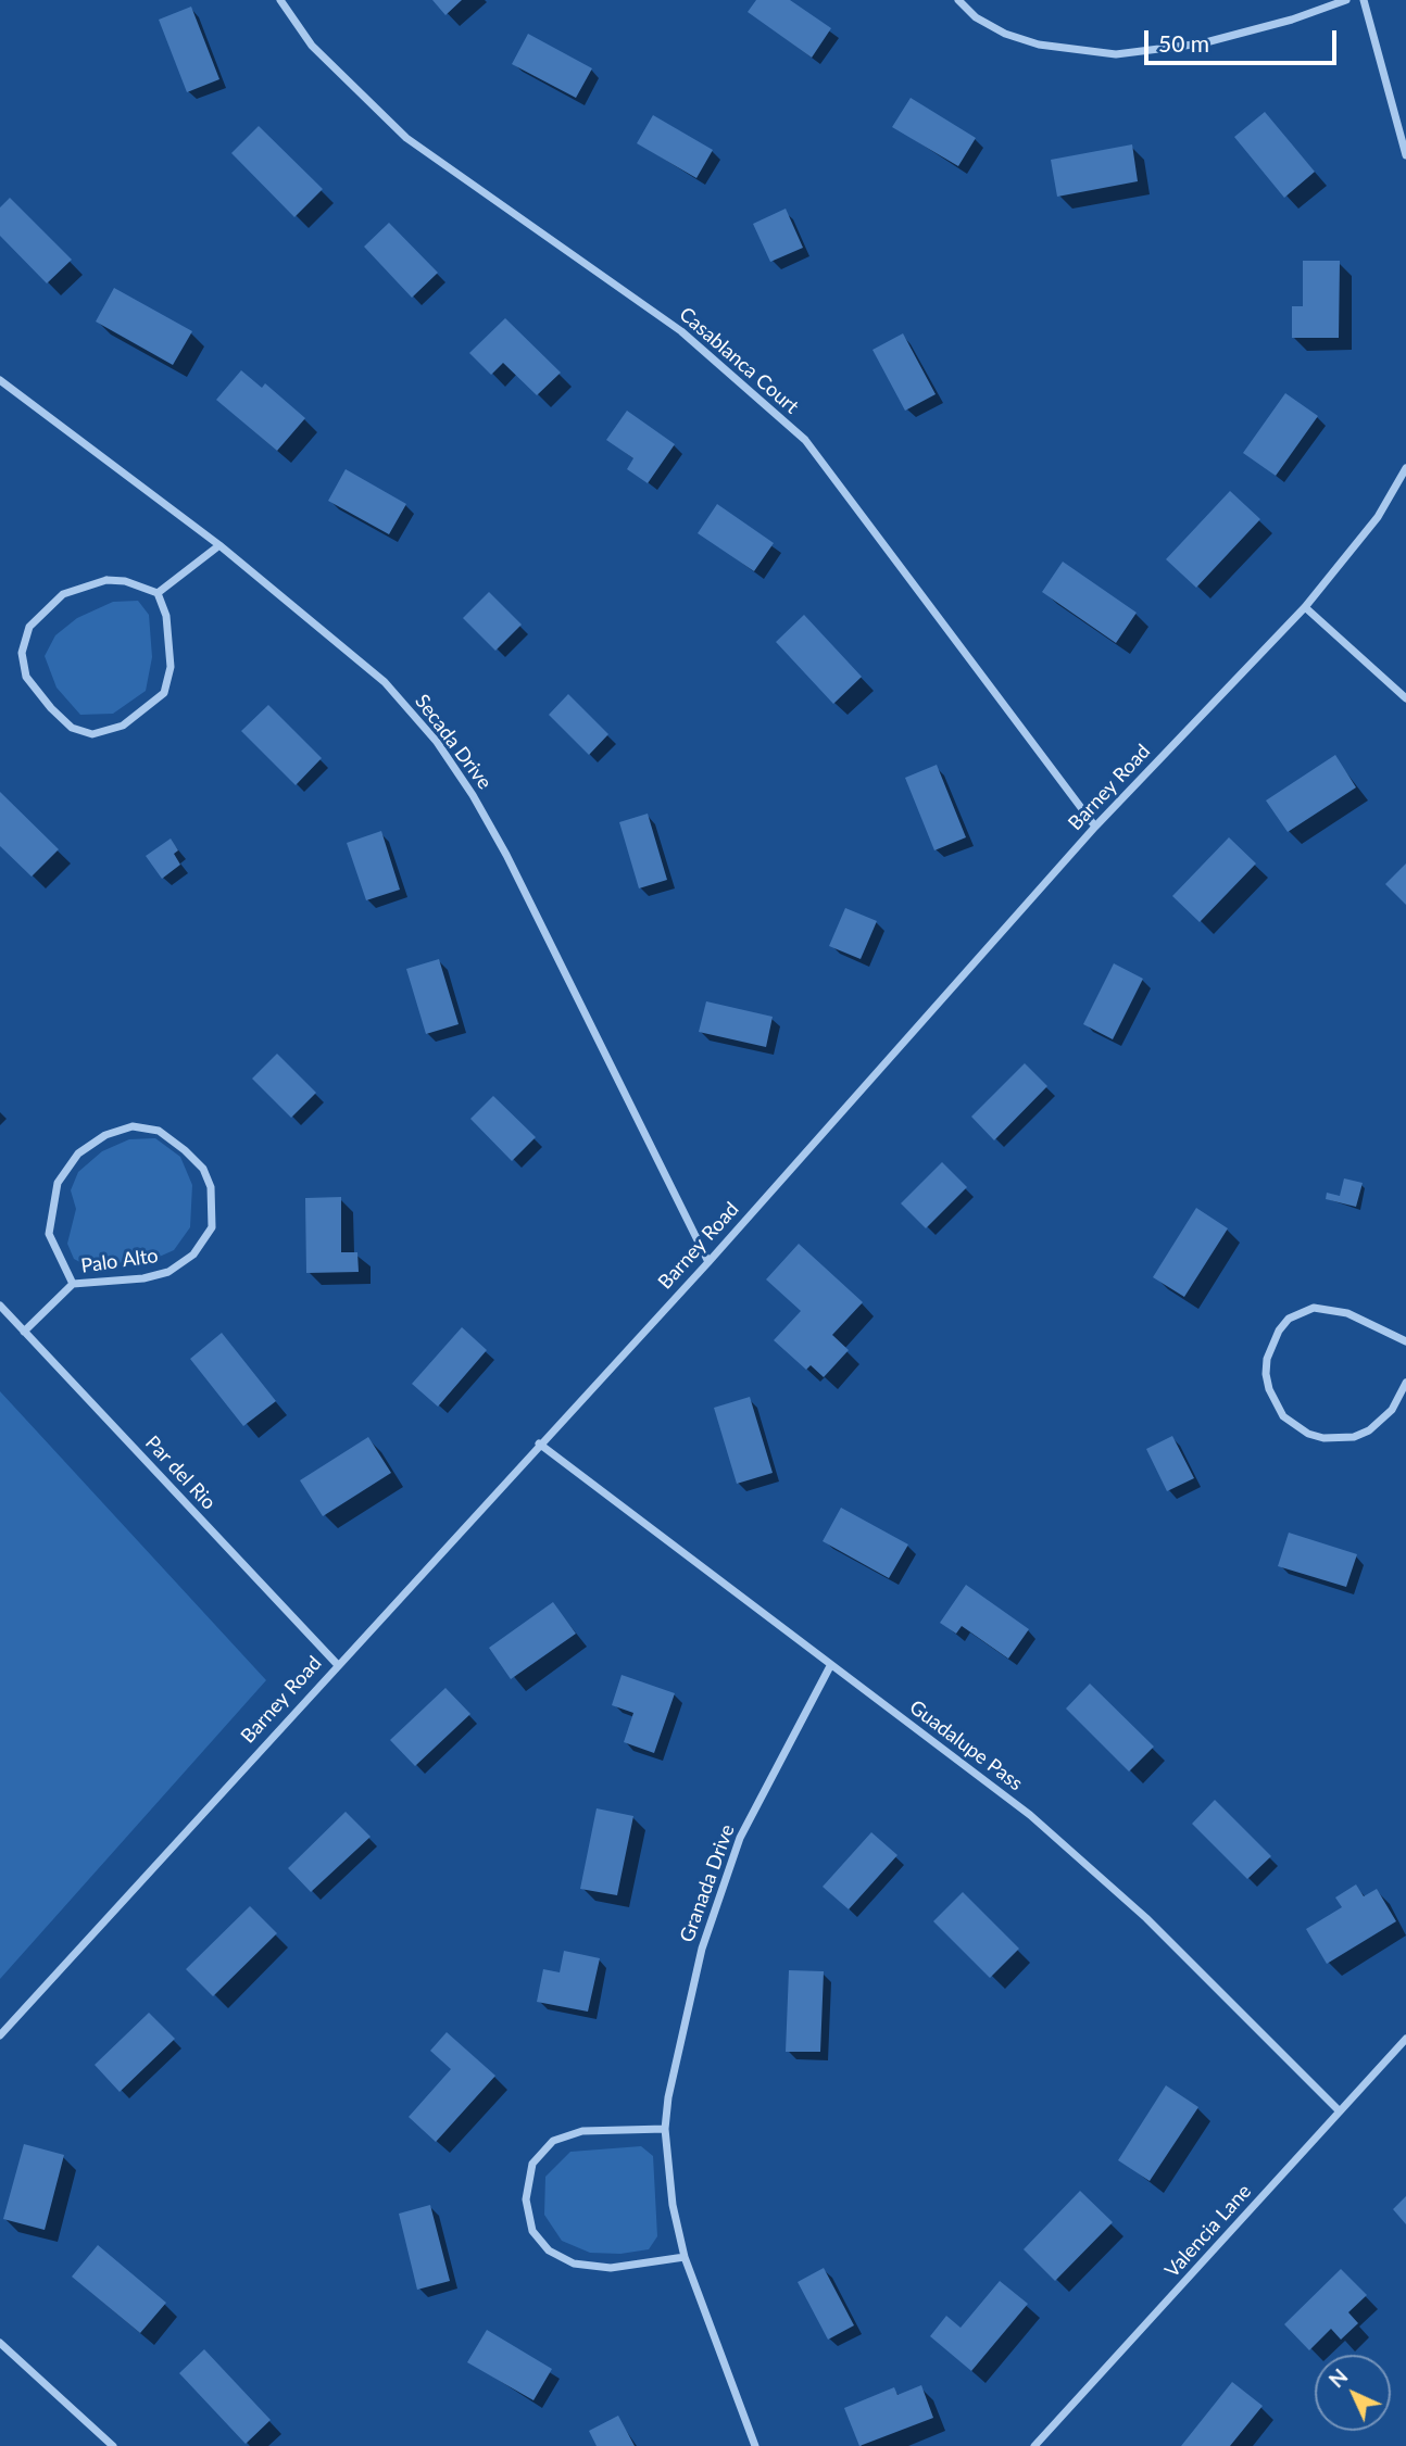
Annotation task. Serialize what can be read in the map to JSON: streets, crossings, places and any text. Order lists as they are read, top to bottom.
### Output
{
  "streets": {
    "street": [
      "Casablanca Court",
      "Secada Drive",
      "Barney Road",
      "Palo Alto",
      "Par del Rio",
      "Guadalupe Pass",
      "Granada Drive",
      "Valencia Lane"
    ]
  },
  "crossings": [
    ["Casablanca Court", "Barney Road"],
    ["Secada Drive", "Barney Road"],
    ["Barney Road", "Par del Rio"],
    ["Barney Road", "Guadalupe Pass"],
    ["Palo Alto", "Par del Rio"],
    ["Guadalupe Pass", "Granada Drive"],
    ["Guadalupe Pass", "Valencia Lane"]
  ],
  "scale_bar": "50 m",
  "north": "top left"
}
